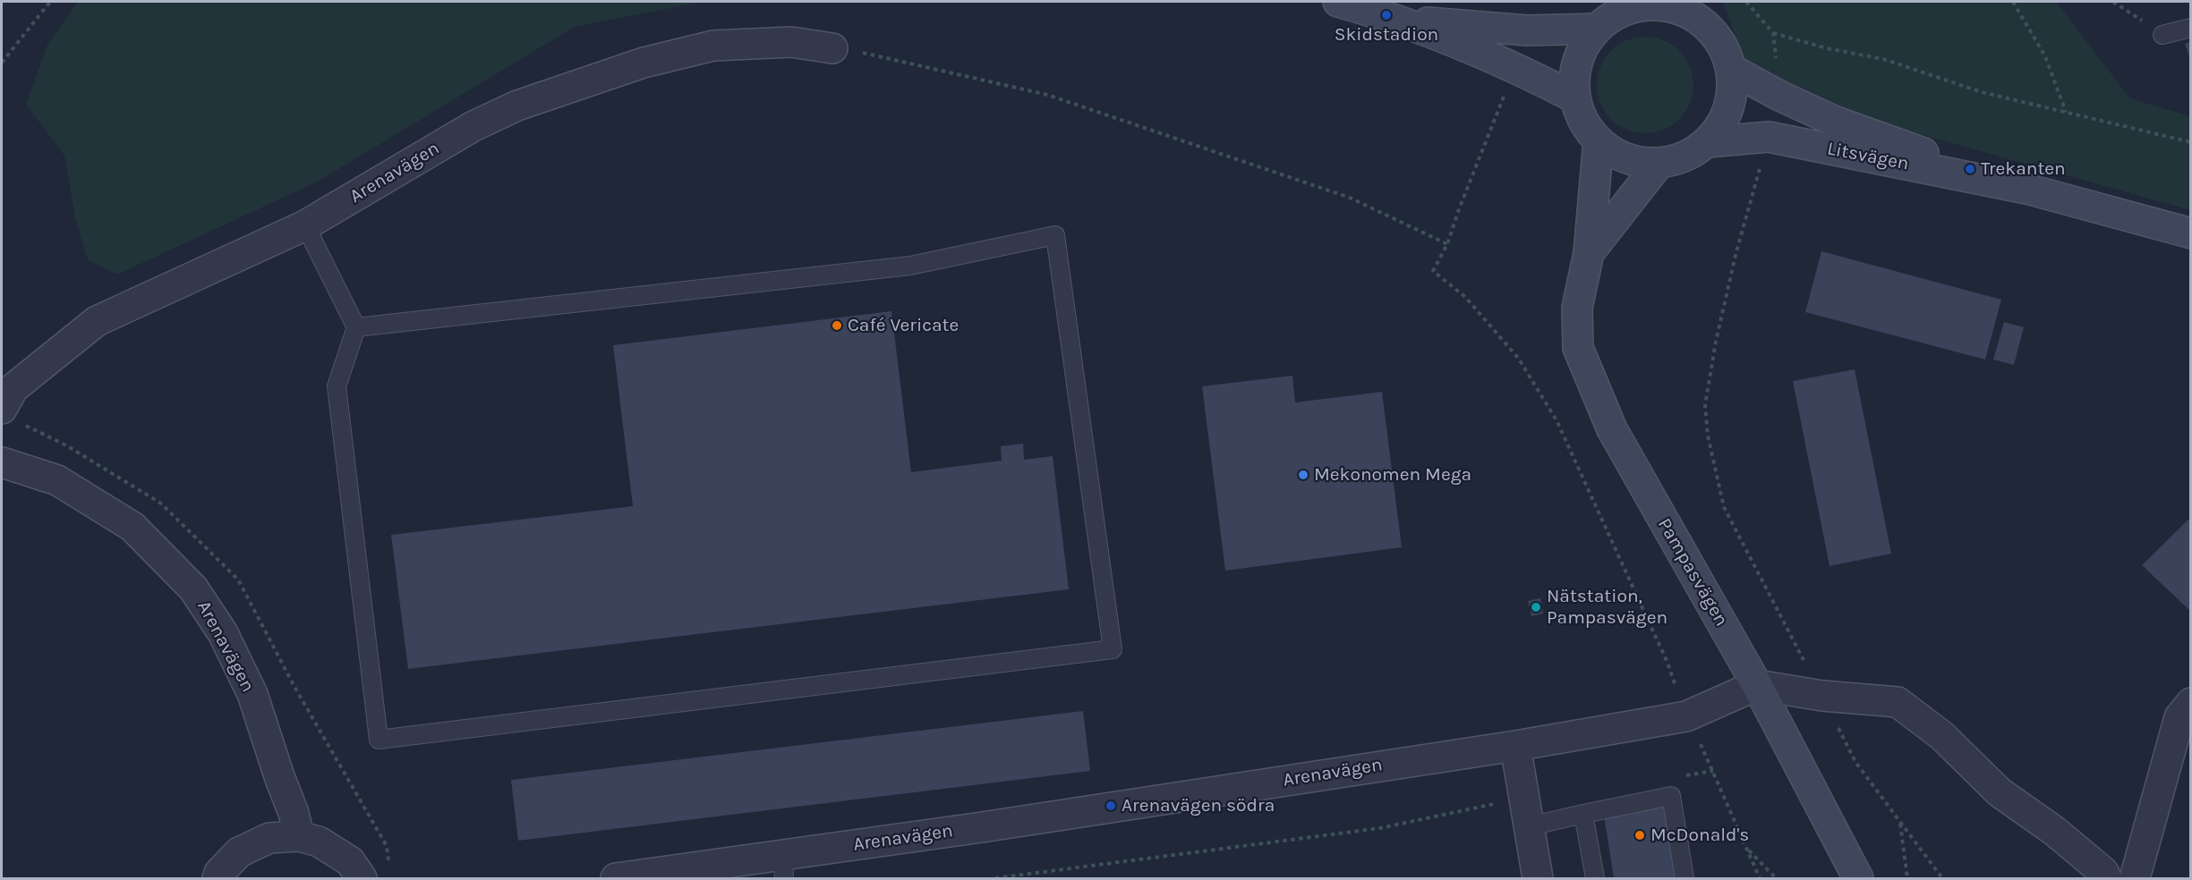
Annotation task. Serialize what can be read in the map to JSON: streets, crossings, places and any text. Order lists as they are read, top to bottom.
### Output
{
  "streets": {
    "main road": ["Litsvägen", "Pampasvägen"],
    "street": ["Arenavägen"]
  },
  "crossings": [
    ["Litsvägen", "Pampasvägen"],
    ["Arenavägen", "Pampasvägen"]
  ],
  "places": [
    "Skidstadion",
    "Trekanten",
    "Café Vericate",
    "Mekonomen Mega",
    "Nätstation, Pampasvägen",
    "Arenavägen södra",
    "McDonald's"
  ]
}
